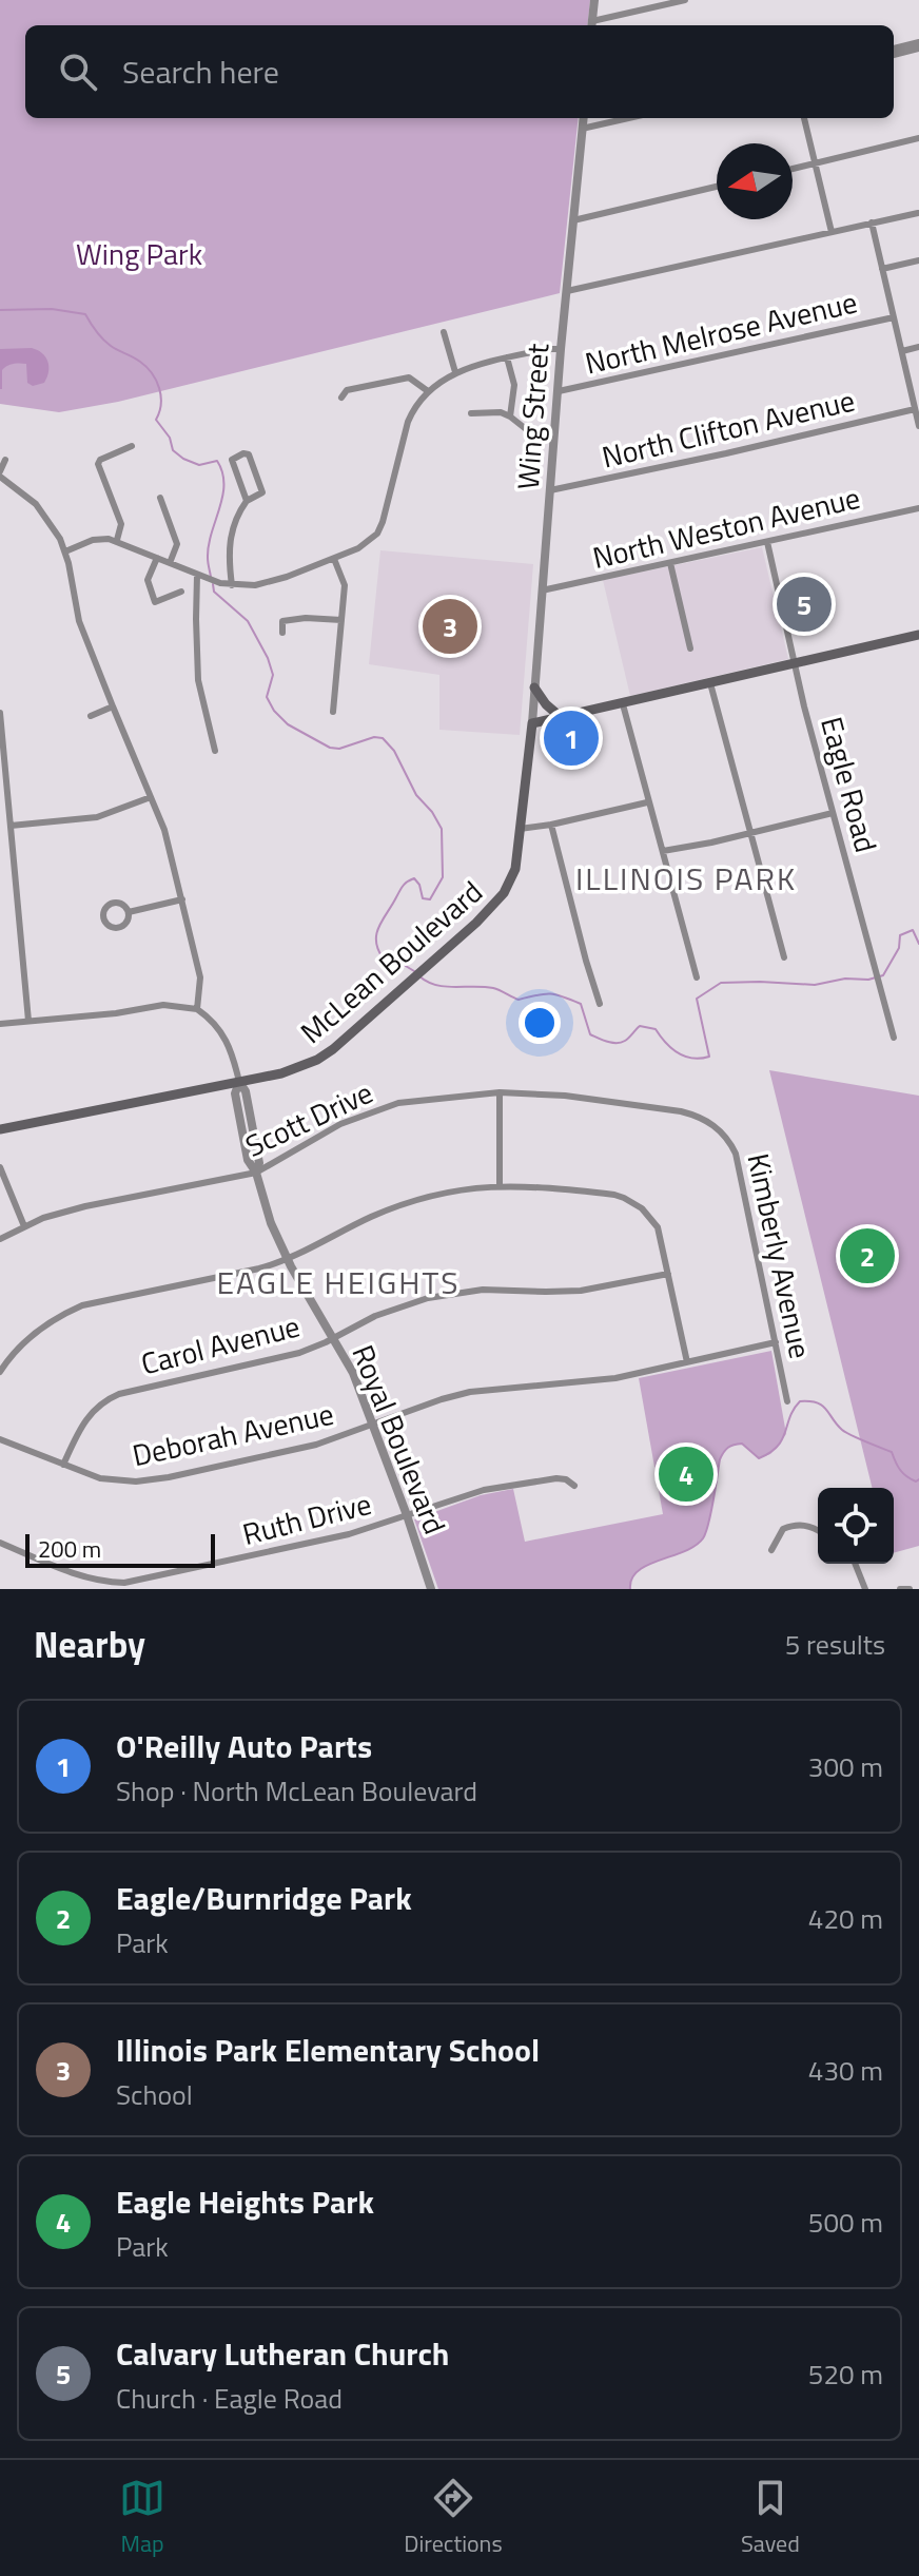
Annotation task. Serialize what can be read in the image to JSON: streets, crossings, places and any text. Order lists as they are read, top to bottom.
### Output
{
  "streets": {
    "main road": ["McLean Boulevard"],
    "street": [
      "North Melrose Avenue",
      "Wing Street",
      "North Clifton Avenue",
      "North Weston Avenue",
      "Eagle Road",
      "Scott Drive",
      "Kimberly Avenue",
      "Carol Avenue",
      "Deborah Avenue",
      "Royal Boulevard",
      "Ruth Drive"
    ]
  },
  "crossings": [
    ["North Melrose Avenue", "Wing Street"],
    ["Wing Street", "North Clifton Avenue"],
    ["Wing Street", "North Weston Avenue"],
    ["Wing Street", "McLean Boulevard"],
    ["North Weston Avenue", "Eagle Road"],
    ["McLean Boulevard", "Royal Boulevard"],
    ["Scott Drive", "Kimberly Avenue"],
    ["Scott Drive", "Royal Boulevard"],
    ["Kimberly Avenue", "Deborah Avenue"],
    ["Carol Avenue", "Deborah Avenue"],
    ["Carol Avenue", "Royal Boulevard"],
    ["Deborah Avenue", "Royal Boulevard"],
    ["Royal Boulevard", "Ruth Drive"]
  ],
  "districts": ["ILLINOIS PARK", "EAGLE HEIGHTS"],
  "parks": ["Wing Park"],
  "scale_bar": "200 m",
  "north": "left",
  "page": {
    "search": "Search here",
    "pins": [
      "5",
      "3",
      "1",
      "2",
      "4"
    ],
    "scale": "200 m",
    "heading": ["Nearby", "5 results"],
    "list": [
      {
        "mark": "1",
        "name": "O'Reilly Auto Parts",
        "note": "Shop · North McLean Boulevard",
        "value": "300 m"
      },
      {
        "mark": "2",
        "name": "Eagle/Burnridge Park",
        "note": "Park",
        "value": "420 m"
      },
      {
        "mark": "3",
        "name": "Illinois Park Elementary School",
        "note": "School",
        "value": "430 m"
      },
      {
        "mark": "4",
        "name": "Eagle Heights Park",
        "note": "Park",
        "value": "500 m"
      },
      {
        "mark": "5",
        "name": "Calvary Lutheran Church",
        "note": "Church · Eagle Road",
        "value": "520 m"
      }
    ],
    "nav": ["Map", "Directions", "Saved"]
  }
}
